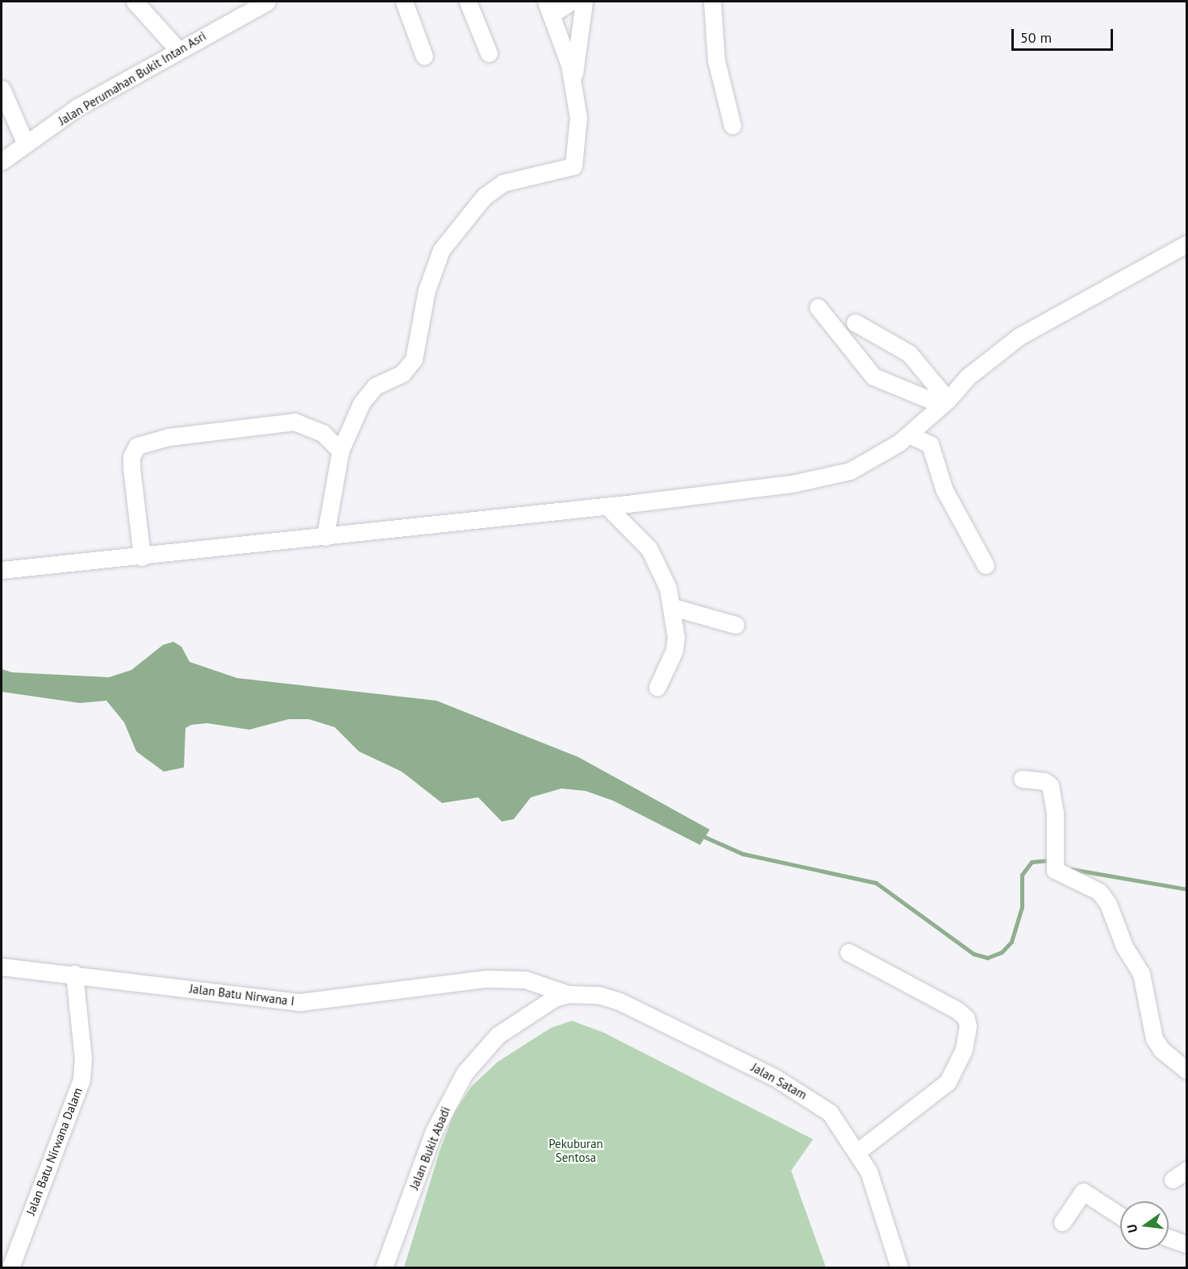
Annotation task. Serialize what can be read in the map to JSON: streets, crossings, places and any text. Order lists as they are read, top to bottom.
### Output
{
  "streets": {
    "street": [
      "Jalan Perumahan Bukit Intan Asri",
      "Jalan Batu Nirwana I",
      "Jalan Satam",
      "Jalan Bukit Abadi",
      "Jalan Batu Nirwana Dalam"
    ]
  },
  "crossings": [
    ["Jalan Batu Nirwana I", "Jalan Satam"],
    ["Jalan Batu Nirwana I", "Jalan Bukit Abadi"],
    ["Jalan Batu Nirwana I", "Jalan Batu Nirwana Dalam"],
    ["Jalan Satam", "Jalan Bukit Abadi"]
  ],
  "parks": ["Pekuburan Sentosa"],
  "scale_bar": "50 m",
  "north": "left"
}
